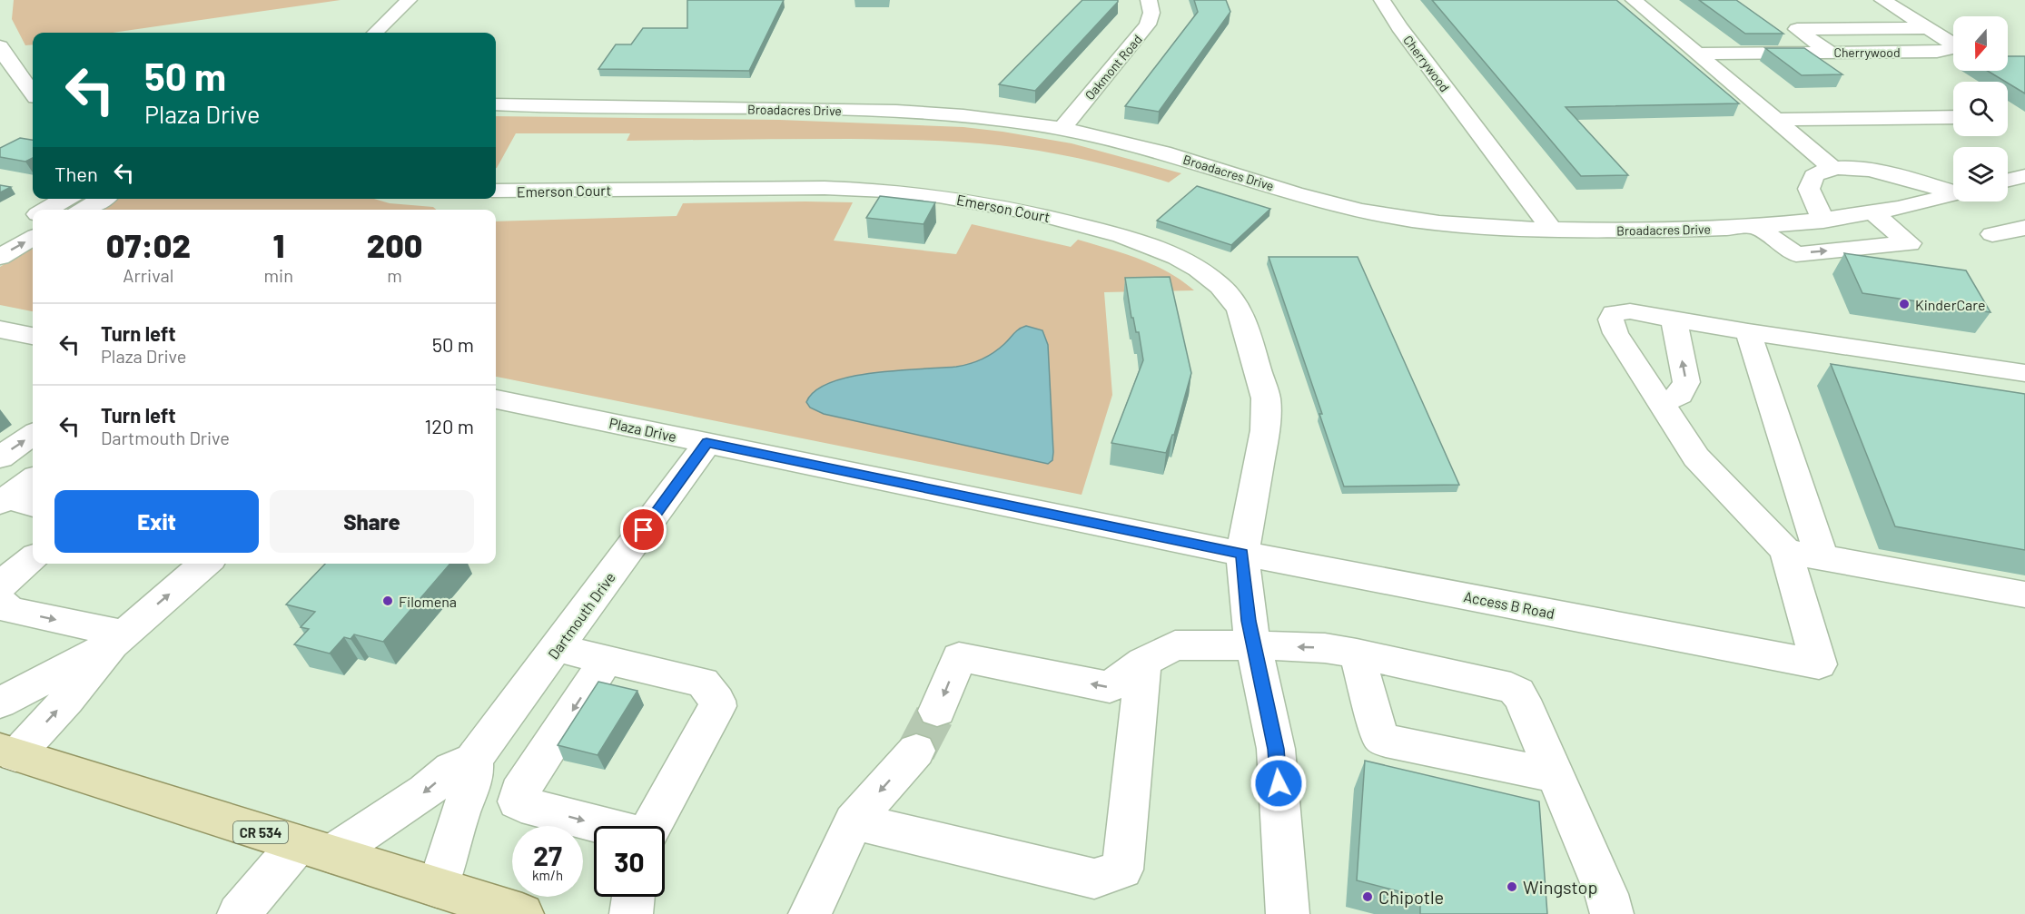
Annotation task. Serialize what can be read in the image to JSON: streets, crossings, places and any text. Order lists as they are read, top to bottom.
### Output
{
  "streets": {
    "main road": ["CR 534"],
    "street": [
      "Cherrywood",
      "Oakmont Road",
      "Broadacres Drive",
      "Emerson Court",
      "Plaza Drive",
      "Access B Road",
      "Dartmouth Drive"
    ]
  },
  "crossings": [
    ["Cherrywood", "Broadacres Drive"],
    ["Oakmont Road", "Broadacres Drive"],
    ["Emerson Court", "Plaza Drive"],
    ["Emerson Court", "Access B Road"],
    ["Plaza Drive", "Access B Road"],
    ["Plaza Drive", "Dartmouth Drive"],
    ["Dartmouth Drive", "CR 534"]
  ],
  "places": [
    "KinderCare",
    "Filomena",
    "Wingstop",
    "Chipotle"
  ],
  "north": "bottom",
  "page": {
    "turn": ["50 m", "Plaza Drive"],
    "then": "Then",
    "eta": [
      "07:02",
      "Arrival",
      "1",
      "min",
      "200",
      "m"
    ],
    "list": [
      {
        "name": "Turn left",
        "note": "Plaza Drive",
        "value": "50 m"
      },
      {
        "name": "Turn left",
        "note": "Dartmouth Drive",
        "value": "120 m"
      }
    ],
    "buttons": ["Exit", "Share"],
    "speed": "27 km/h",
    "limit": "30"
  }
}
